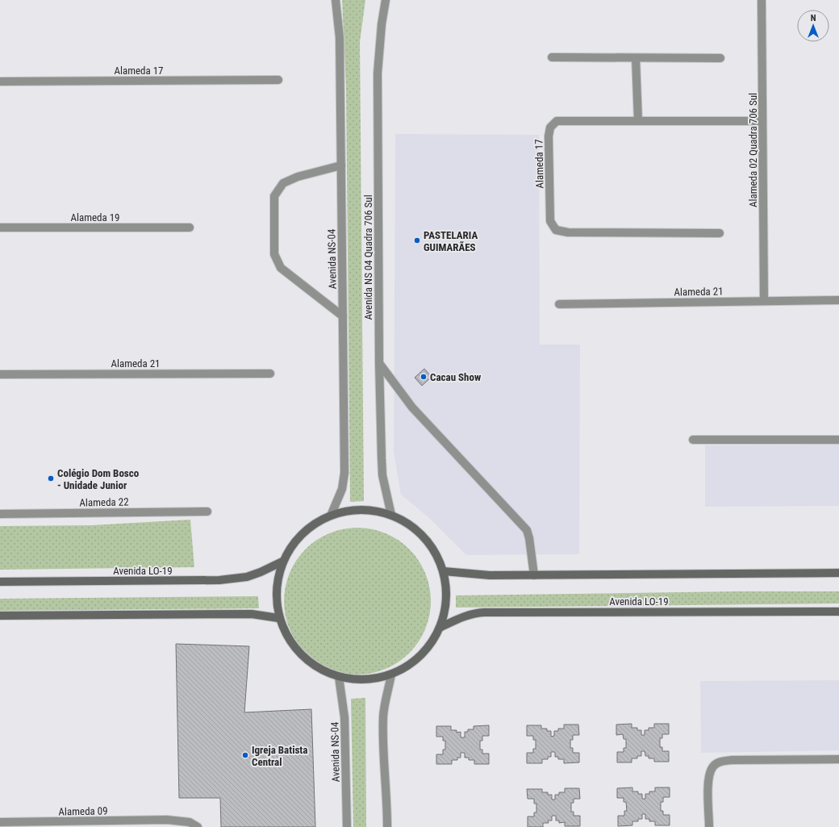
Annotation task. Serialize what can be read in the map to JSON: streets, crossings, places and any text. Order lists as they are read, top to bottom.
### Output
{
  "streets": {
    "main road": ["Avenida LO-19"],
    "street": [
      "Alameda 17",
      "Alameda 02 Quadra 706 Sul",
      "Alameda 19",
      "Avenida NS 04 Quadra 706 Sul",
      "Avenida NS-04",
      "Alameda 21",
      "Alameda 22",
      "Alameda 09"
    ]
  },
  "crossings": [
    ["Alameda 17", "Alameda 02 Quadra 706 Sul"],
    ["Alameda 02 Quadra 706 Sul", "Alameda 21"]
  ],
  "places": [
    "PASTELARIA GUIMARÃES",
    "Cacau Show",
    "Colégio Dom Bosco - Unidade Junior",
    "Igreja Batista Central"
  ],
  "north": "top"
}
